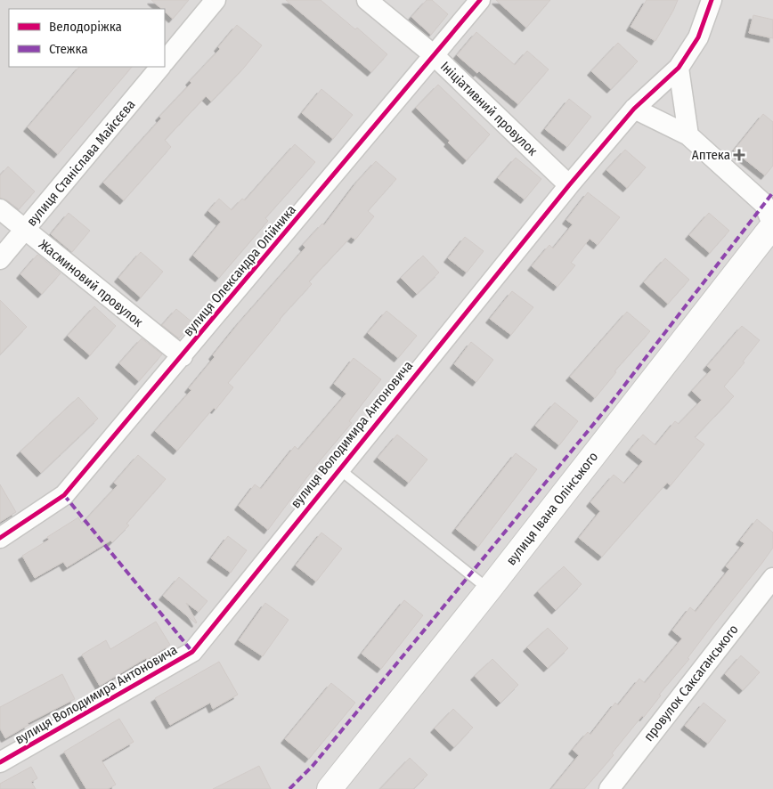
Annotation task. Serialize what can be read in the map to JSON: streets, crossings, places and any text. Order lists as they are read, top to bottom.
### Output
{
  "streets": {
    "street": [
      "Ініціативний провулок",
      "вулиця Станіслава Майсєєва",
      "вулиця Олександра Олійника",
      "Жасминовий провулок",
      "вулиця Володимира Антоновича",
      "вулиця Івана Олінського",
      "провулок Саксаганського"
    ]
  },
  "crossings": [
    ["Ініціативний провулок", "вулиця Олександра Олійника"],
    ["Ініціативний провулок", "вулиця Володимира Антоновича"],
    ["вулиця Станіслава Майсєєва", "Жасминовий провулок"],
    ["вулиця Олександра Олійника", "Жасминовий провулок"]
  ],
  "places": {
    "health": ["Аптека"]
  },
  "legend": ["Велодоріжка", "Стежка"]
}
